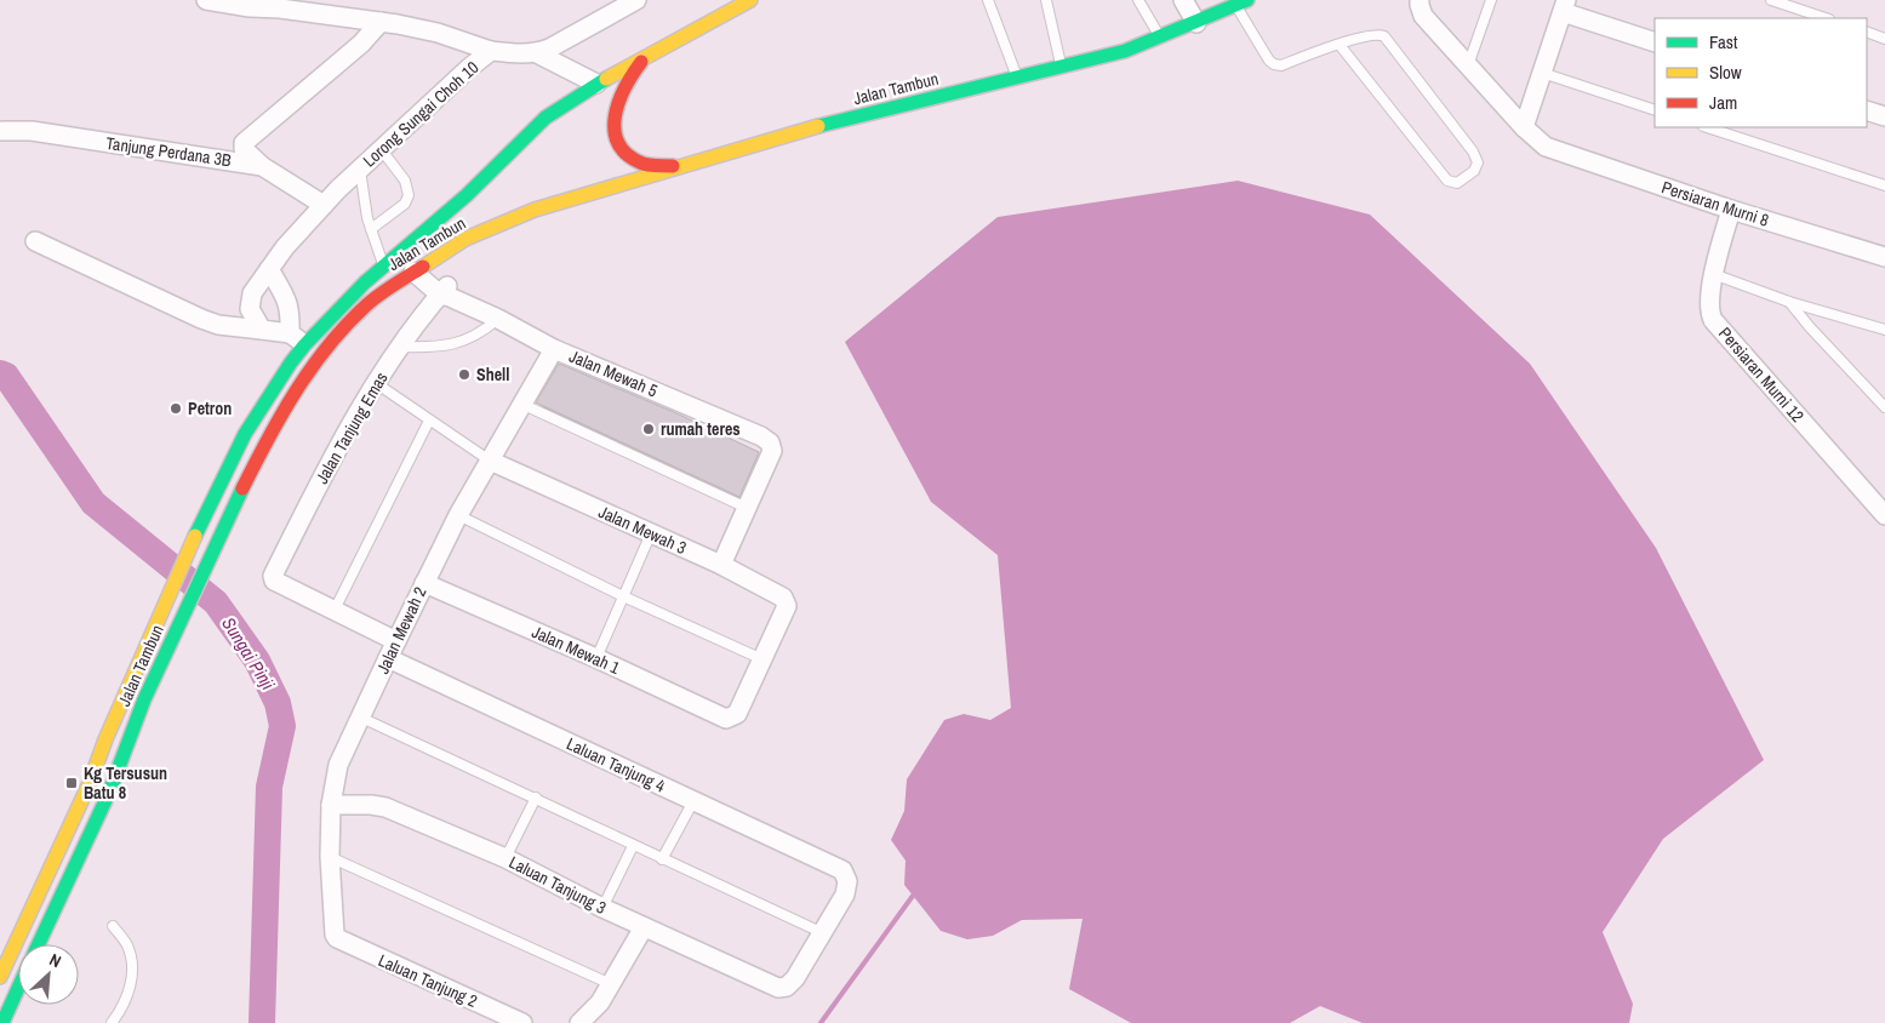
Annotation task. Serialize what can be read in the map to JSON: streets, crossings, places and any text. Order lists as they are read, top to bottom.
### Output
{
  "streets": {
    "main road": ["Jalan Tambun"],
    "street": [
      "Lorong Sungai Choh 10",
      "Tanjung Perdana 3B",
      "Persiaran Murni 8",
      "Jalan Mewah 5",
      "Persiaran Murni 12",
      "Jalan Tanjung Emas",
      "Jalan Mewah 3",
      "Jalan Mewah 2",
      "Jalan Mewah 1",
      "Laluan Tanjung 4",
      "Laluan Tanjung 3",
      "Laluan Tanjung 2"
    ]
  },
  "crossings": [
    ["Jalan Tambun", "Jalan Mewah 5"],
    ["Lorong Sungai Choh 10", "Tanjung Perdana 3B"],
    ["Persiaran Murni 8", "Persiaran Murni 12"],
    ["Jalan Mewah 5", "Jalan Tanjung Emas"],
    ["Jalan Mewah 5", "Jalan Mewah 2"],
    ["Jalan Tanjung Emas", "Laluan Tanjung 4"],
    ["Jalan Mewah 3", "Jalan Mewah 2"],
    ["Jalan Mewah 3", "Jalan Mewah 1"],
    ["Jalan Mewah 2", "Jalan Mewah 1"],
    ["Jalan Mewah 2", "Laluan Tanjung 4"],
    ["Jalan Mewah 2", "Laluan Tanjung 3"],
    ["Jalan Mewah 2", "Laluan Tanjung 2"],
    ["Laluan Tanjung 4", "Laluan Tanjung 3"]
  ],
  "water": ["Sungai Pinji"],
  "places": {
    "other": ["Shell", "Petron", "rumah teres"],
    "transit": ["Kg Tersusun Batu 8"]
  },
  "legend": ["Fast", "Slow", "Jam"],
  "north": "top right"
}
